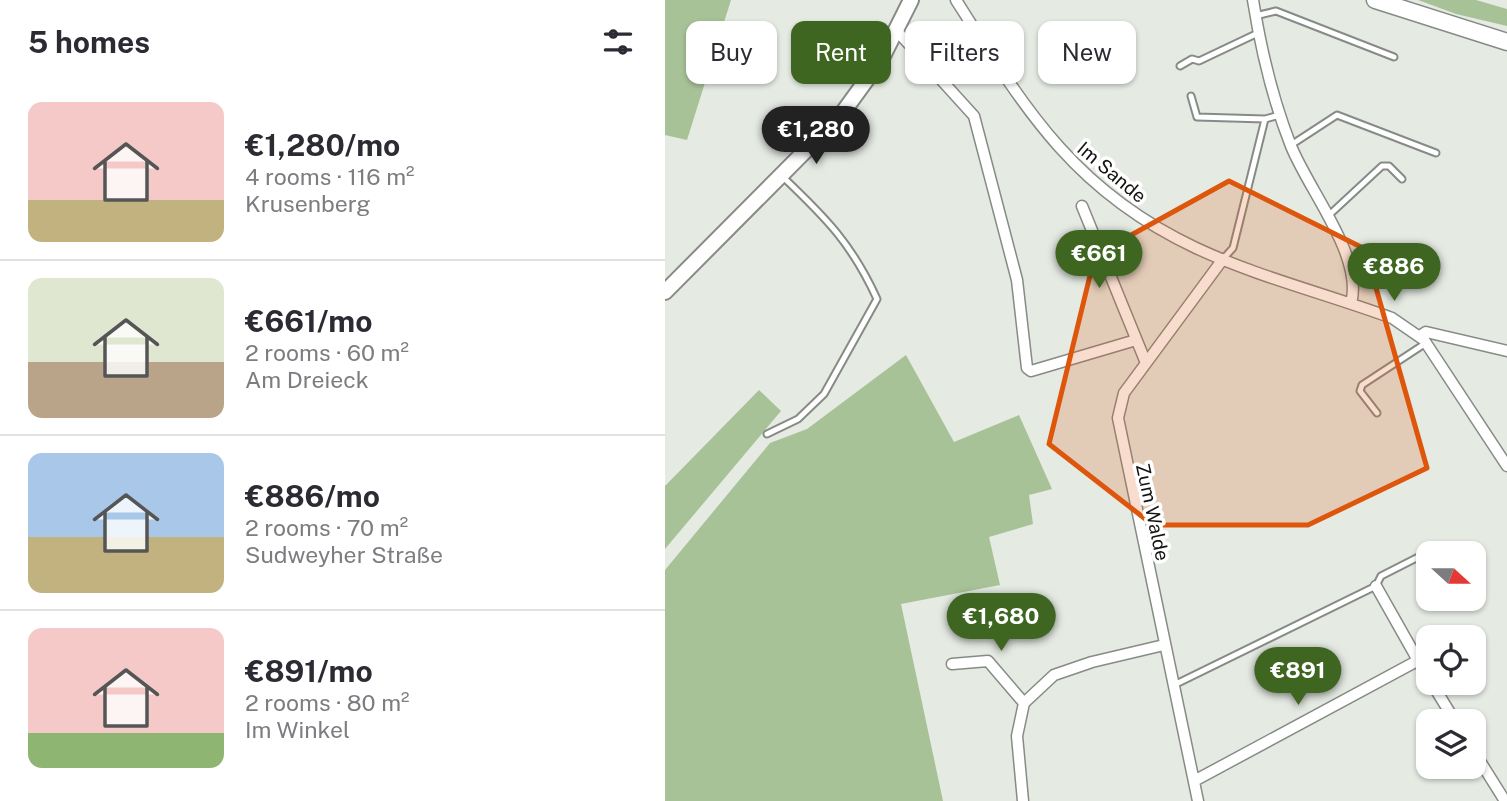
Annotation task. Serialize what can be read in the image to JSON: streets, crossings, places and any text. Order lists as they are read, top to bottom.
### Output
{
  "streets": {
    "street": ["Im Sande", "Zum Walde"]
  },
  "crossings": [
    ["Im Sande", "Zum Walde"]
  ],
  "north": "right",
  "page": {
    "heading": "5 homes",
    "chip": [
      "Buy",
      "Rent",
      "Filters",
      "New"
    ],
    "list": [
      {
        "name": "€1,280/mo",
        "note": "4 rooms · 116 m² · Krusenberg"
      },
      {
        "name": "€661/mo",
        "note": "2 rooms · 60 m² · Am Dreieck"
      },
      {
        "name": "€886/mo",
        "note": "2 rooms · 70 m² · Sudweyher Straße"
      },
      {
        "name": "€891/mo",
        "note": "2 rooms · 80 m² · Im Winkel"
      }
    ],
    "price": [
      "€1,280",
      "€661",
      "€886",
      "€1,680",
      "€891"
    ]
  }
}
